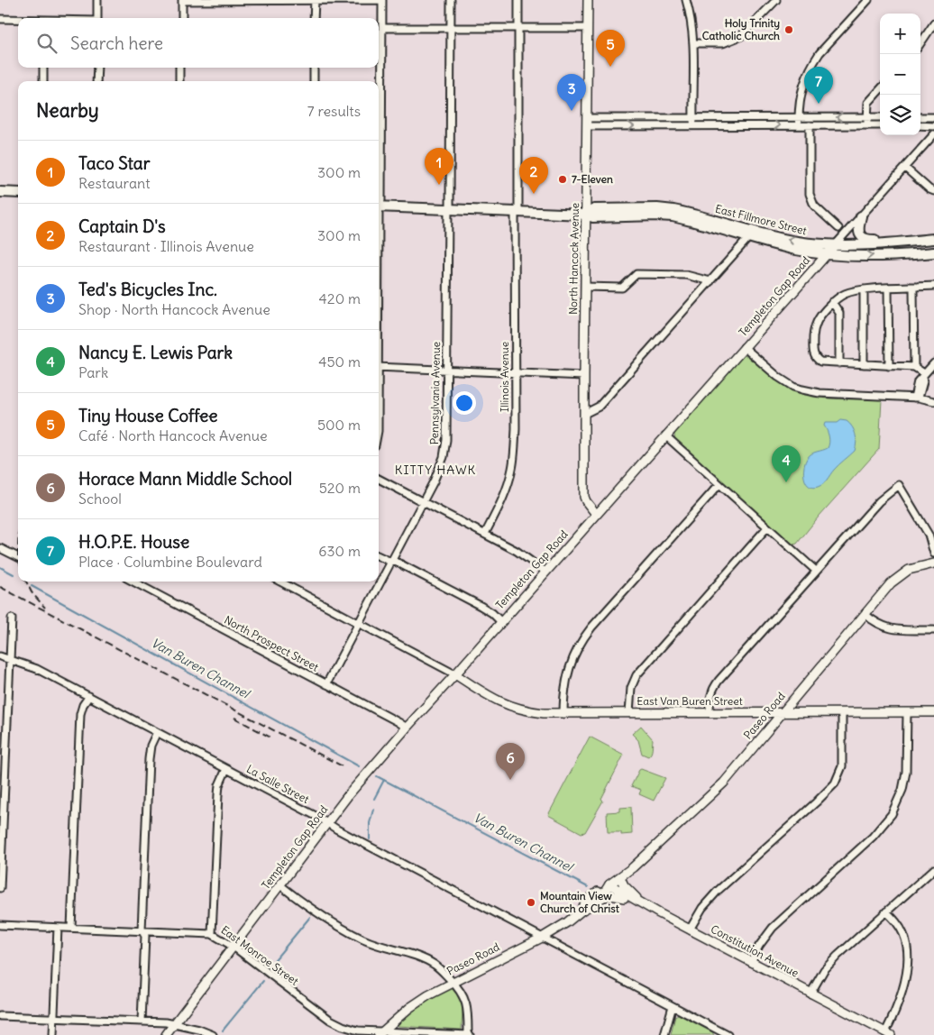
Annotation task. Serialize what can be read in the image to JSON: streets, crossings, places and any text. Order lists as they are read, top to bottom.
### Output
{
  "streets": {
    "main road": ["East Fillmore Street"],
    "street": [
      "North Hancock Avenue",
      "Templeton Gap Road",
      "Illinois Avenue",
      "Pennsylvania Avenue",
      "North Prospect Street",
      "East Van Buren Street",
      "Paseo Road",
      "La Salle Street",
      "Constitution Avenue",
      "East Monroe Street"
    ]
  },
  "crossings": [
    ["East Fillmore Street", "North Hancock Avenue"],
    ["East Fillmore Street", "Templeton Gap Road"],
    ["East Fillmore Street", "Illinois Avenue"],
    ["East Fillmore Street", "Pennsylvania Avenue"],
    ["North Hancock Avenue", "Templeton Gap Road"],
    ["Templeton Gap Road", "North Prospect Street"],
    ["Templeton Gap Road", "East Van Buren Street"],
    ["Templeton Gap Road", "La Salle Street"],
    ["Templeton Gap Road", "East Monroe Street"],
    ["Pennsylvania Avenue", "North Prospect Street"],
    ["East Van Buren Street", "Paseo Road"],
    ["Paseo Road", "La Salle Street"],
    ["Paseo Road", "Constitution Avenue"],
    ["Paseo Road", "East Monroe Street"]
  ],
  "districts": ["KITTY HAWK"],
  "water": ["Van Buren Channel"],
  "places": ["Holy Trinity Catholic Church", "7-Eleven", "Mountain View Church of Christ"],
  "page": {
    "map_buttons": ["+", "−"],
    "search": "Search here",
    "pins": [
      "5",
      "7",
      "3",
      "1",
      "2",
      "4",
      "6"
    ],
    "heading": ["Nearby", "7 results"],
    "list": [
      {
        "mark": "1",
        "name": "Taco Star",
        "note": "Restaurant",
        "value": "300 m"
      },
      {
        "mark": "2",
        "name": "Captain D's",
        "note": "Restaurant · Illinois Avenue",
        "value": "300 m"
      },
      {
        "mark": "3",
        "name": "Ted's Bicycles Inc.",
        "note": "Shop · North Hancock Avenue",
        "value": "420 m"
      },
      {
        "mark": "4",
        "name": "Nancy E. Lewis Park",
        "note": "Park",
        "value": "450 m"
      },
      {
        "mark": "5",
        "name": "Tiny House Coffee",
        "note": "Café · North Hancock Avenue",
        "value": "500 m"
      },
      {
        "mark": "6",
        "name": "Horace Mann Middle School",
        "note": "School",
        "value": "520 m"
      },
      {
        "mark": "7",
        "name": "H.O.P.E. House",
        "note": "Place · Columbine Boulevard",
        "value": "630 m"
      }
    ]
  }
}
